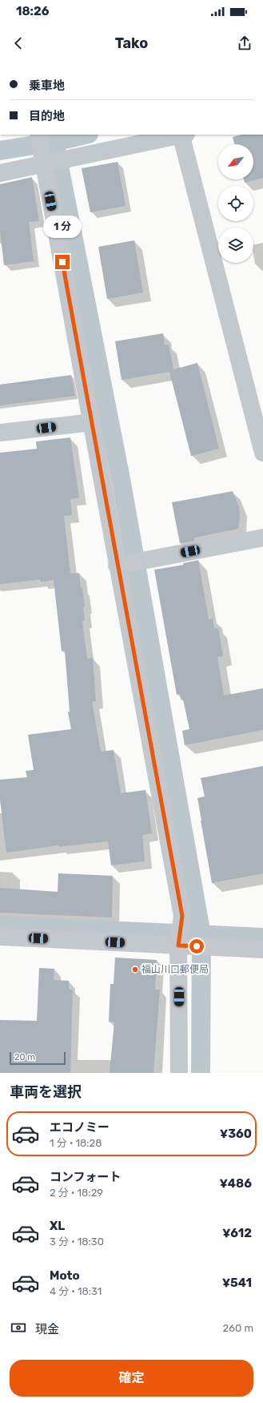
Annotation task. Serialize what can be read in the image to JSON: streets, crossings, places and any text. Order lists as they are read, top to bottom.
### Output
{
  "places": ["福山川口郵便局"],
  "scale_bar": "20 m",
  "north": "bottom left",
  "page": {
    "status": "18:26",
    "header": "Tako",
    "banner": ["乗車地", "目的地"],
    "bubble": "1 分",
    "scale": "20 m",
    "heading": "車両を選択",
    "list": [
      {
        "name": "エコノミー",
        "note": "1 分 · 18:28",
        "value": "¥360"
      },
      {
        "name": "コンフォート",
        "note": "2 分 · 18:29",
        "value": "¥486"
      },
      {
        "name": "XL",
        "note": "3 分 · 18:30",
        "value": "¥612"
      },
      {
        "name": "Moto",
        "note": "4 分 · 18:31",
        "value": "¥541"
      }
    ],
    "pay": ["現金", "260 m"],
    "buttons": "確定"
  }
}
